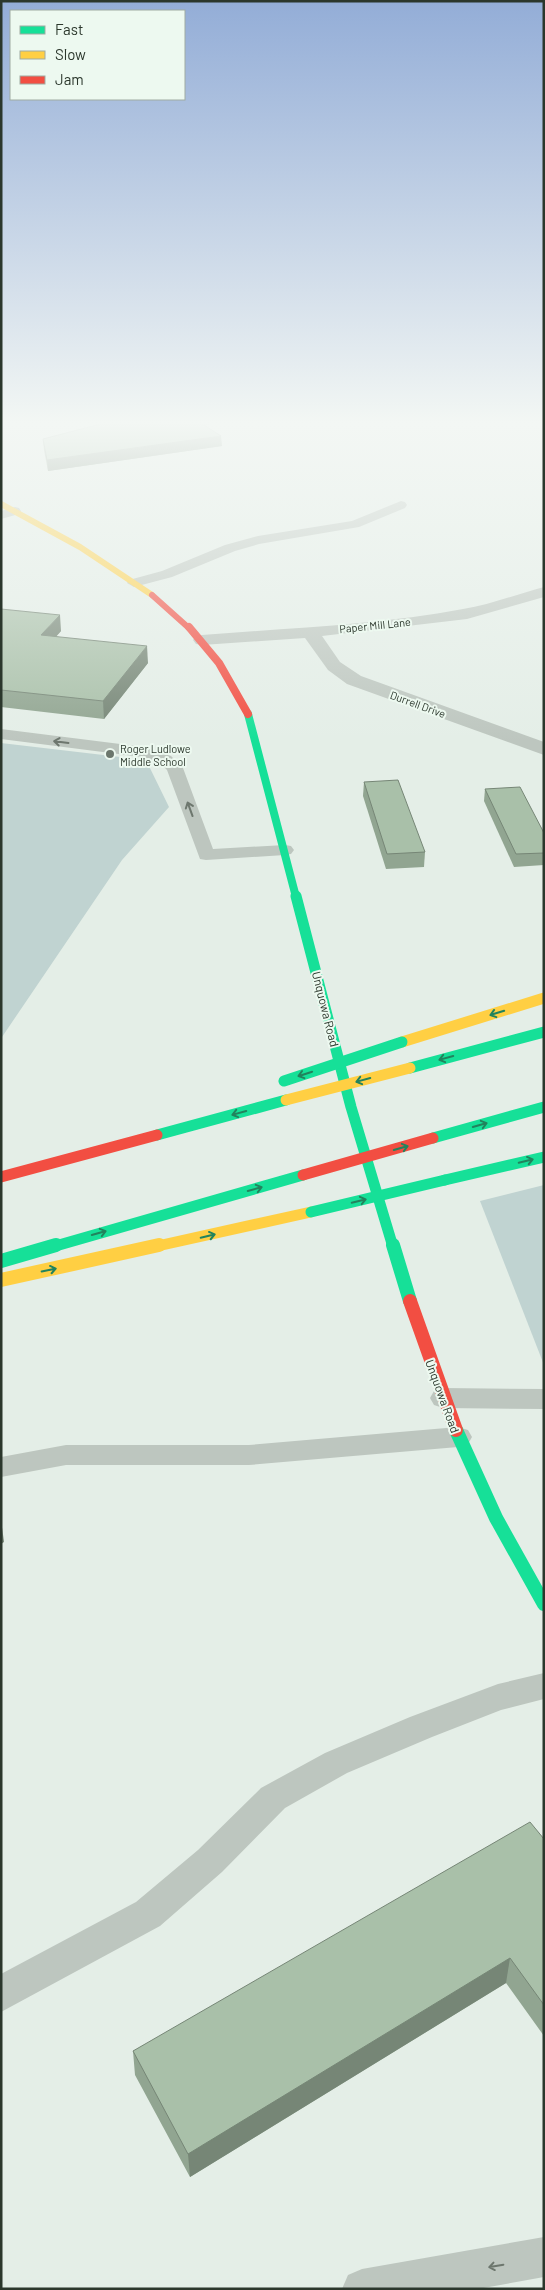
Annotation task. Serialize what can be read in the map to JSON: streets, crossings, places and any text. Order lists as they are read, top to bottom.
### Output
{
  "streets": {
    "main road": ["Unquowa Road"],
    "street": ["Paper Mill Lane", "Durrell Drive"]
  },
  "crossings": [
    ["Paper Mill Lane", "Durrell Drive"],
    ["Paper Mill Lane", "Unquowa Road"]
  ],
  "places": ["Roger Ludlowe Middle School"],
  "legend": ["Fast", "Slow", "Jam"]
}
